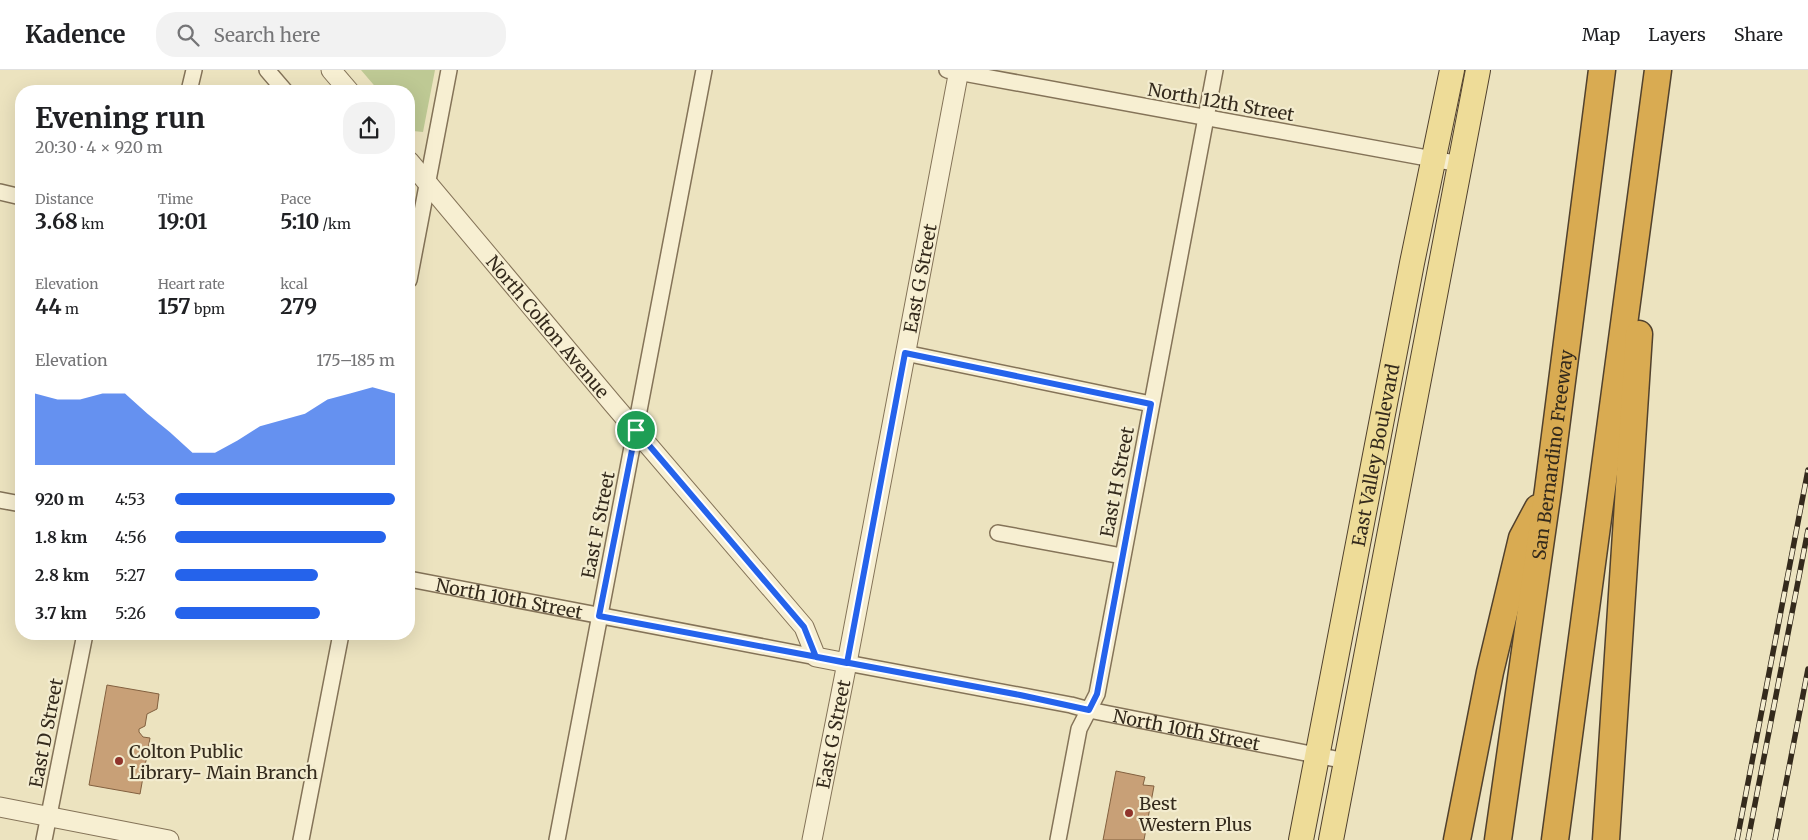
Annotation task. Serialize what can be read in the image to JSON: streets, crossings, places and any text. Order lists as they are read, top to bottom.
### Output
{
  "streets": {
    "highway": ["San Bernardino Freeway"],
    "main road": ["East Valley Boulevard"],
    "street": [
      "North 12th Street",
      "East G Street",
      "North Colton Avenue",
      "East H Street",
      "East F Street",
      "North 10th Street",
      "East D Street"
    ]
  },
  "crossings": [
    ["North 12th Street", "East G Street"],
    ["North 12th Street", "East Valley Boulevard"],
    ["North 12th Street", "East H Street"],
    ["East G Street", "North 10th Street"],
    ["North Colton Avenue", "East F Street"],
    ["North Colton Avenue", "North 10th Street"],
    ["East Valley Boulevard", "North 10th Street"],
    ["East H Street", "North 10th Street"],
    ["East F Street", "North 10th Street"]
  ],
  "places": ["Colton Public Library- Main Branch", "Best Western Plus"],
  "page": {
    "header": "Kadence",
    "search": "Search here",
    "nav": ["Map", "Layers", "Share"],
    "heading": ["Evening run", "20:30 · 4 × 920 m"],
    "stats": [
      ["Distance", "3.68 km"],
      ["Time", "19:01"],
      ["Pace", "5:10 /km"],
      ["Elevation", "44 m"],
      ["Heart rate", "157 bpm"],
      ["kcal", "279"]
    ],
    "chart": ["Elevation", "175–185 m"],
    "list": [
      {
        "name": "920 m",
        "note": "4:53"
      },
      {
        "name": "1.8 km",
        "note": "4:56"
      },
      {
        "name": "2.8 km",
        "note": "5:27"
      },
      {
        "name": "3.7 km",
        "note": "5:26"
      }
    ]
  }
}
